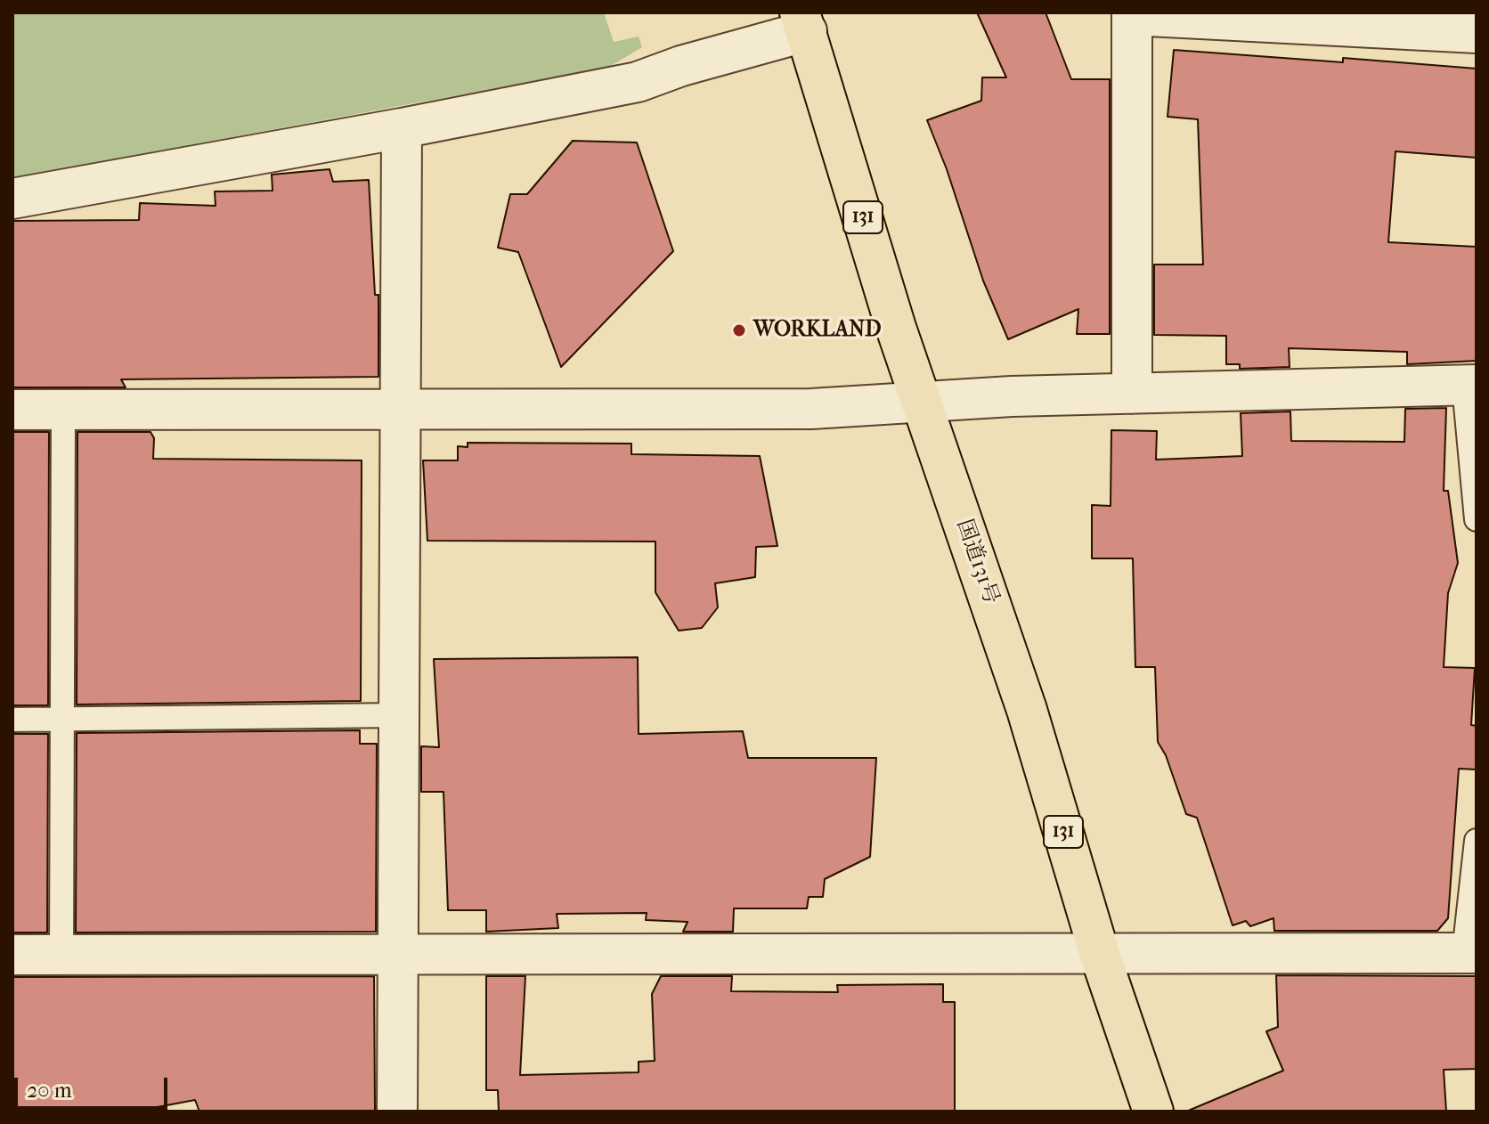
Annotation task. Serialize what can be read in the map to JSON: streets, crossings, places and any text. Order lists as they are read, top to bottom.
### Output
{
  "streets": {
    "highway": ["131", "国道131号"]
  },
  "places": ["WORKLAND"],
  "scale_bar": "20 m"
}
